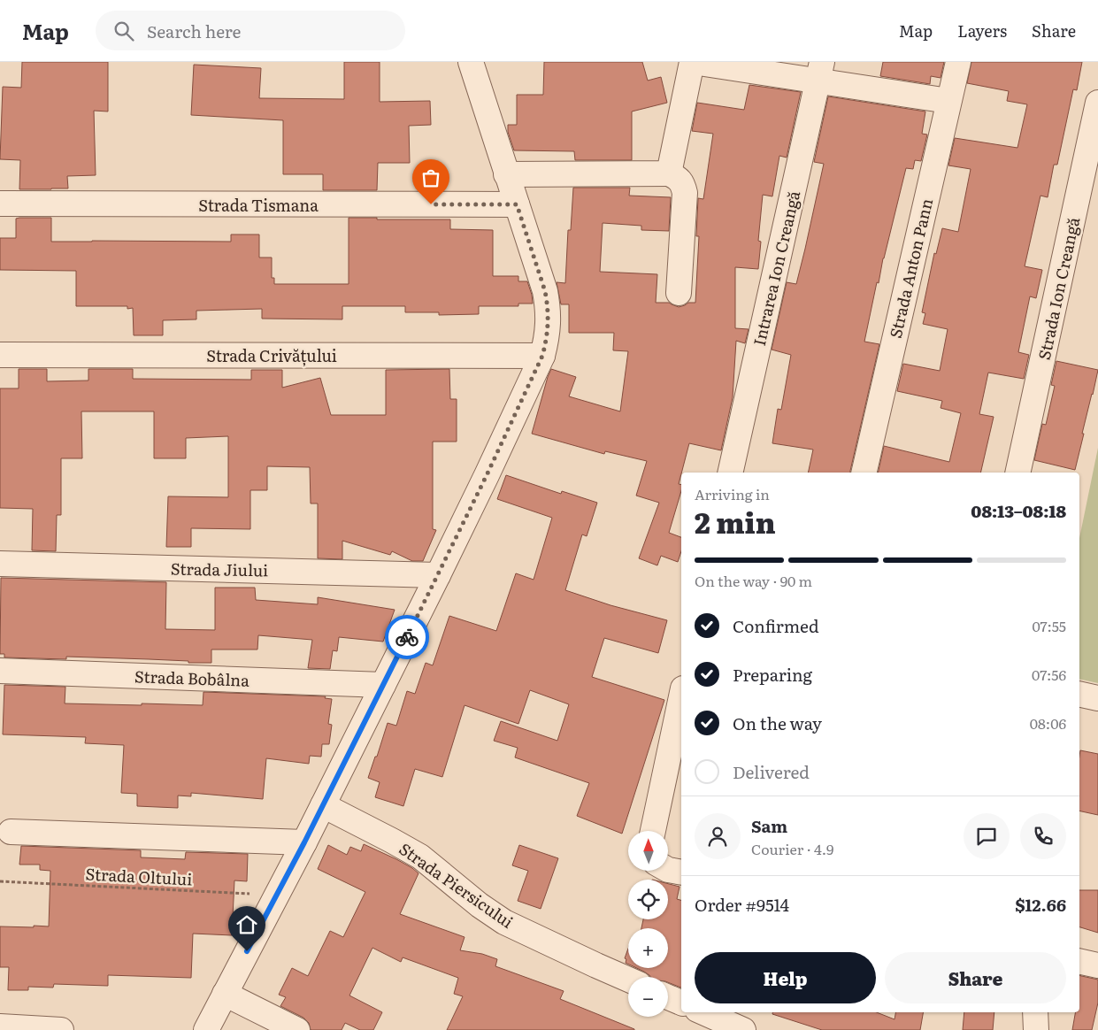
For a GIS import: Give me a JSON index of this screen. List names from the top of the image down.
{
  "streets": {
    "street": [
      "Strada Tismana",
      "Intrarea Ion Creangă",
      "Strada Anton Pann",
      "Strada Ion Creangă",
      "Strada Crivățului",
      "Strada Jiului",
      "Strada Bobâlna",
      "Strada Piersicului"
    ],
    "path": ["Strada Oltului"]
  },
  "north": "top",
  "page": {
    "header": "Map",
    "search": "Search here",
    "nav": ["Map", "Layers", "Share"],
    "heading": ["2 min", "Arriving in", "08:13–08:18"],
    "panel": [
      "Sam",
      "Courier · 4.9",
      "Order #9514",
      "$12.66"
    ],
    "bar": "On the way · 90 m",
    "list": [
      ["Confirmed", "07:55"],
      ["Preparing", "07:56"],
      ["On the way", "08:06"],
      "Delivered"
    ],
    "map_buttons": ["+", "−"],
    "buttons": ["Help", "Share"]
  }
}
